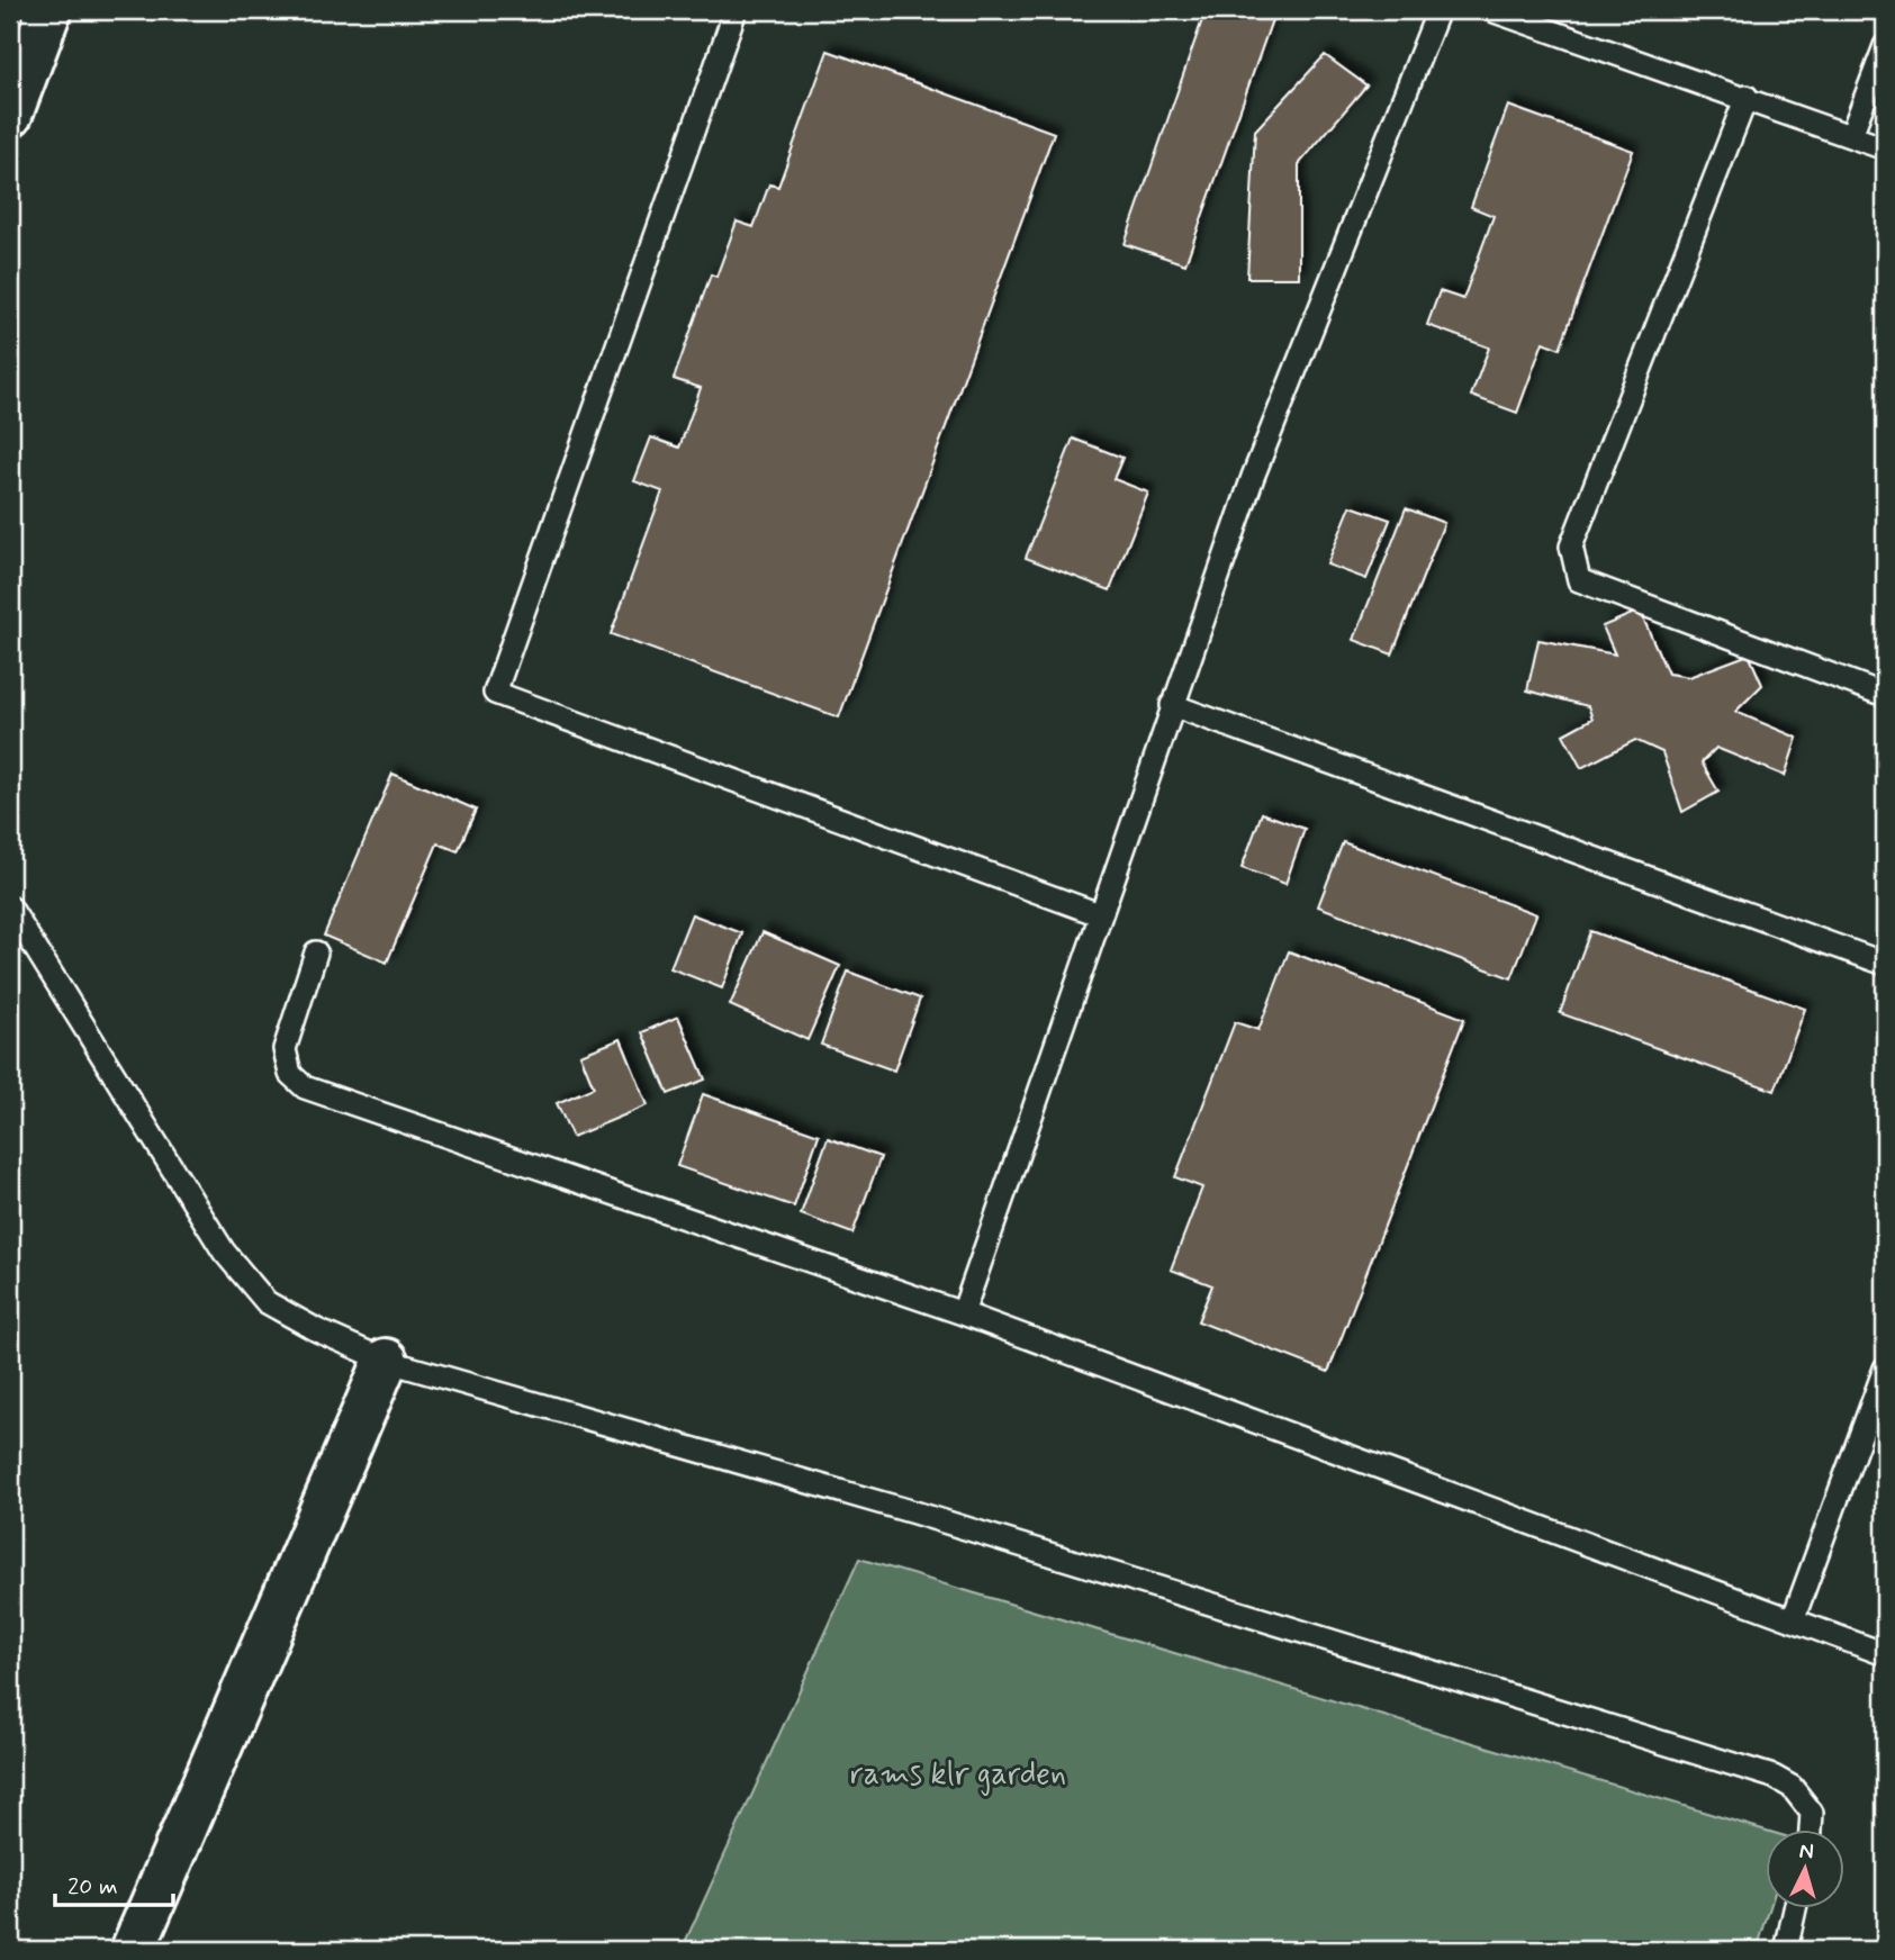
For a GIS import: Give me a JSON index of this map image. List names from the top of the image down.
{
  "parks": ["rams klr garden"],
  "scale_bar": "20 m",
  "north": "top"
}
